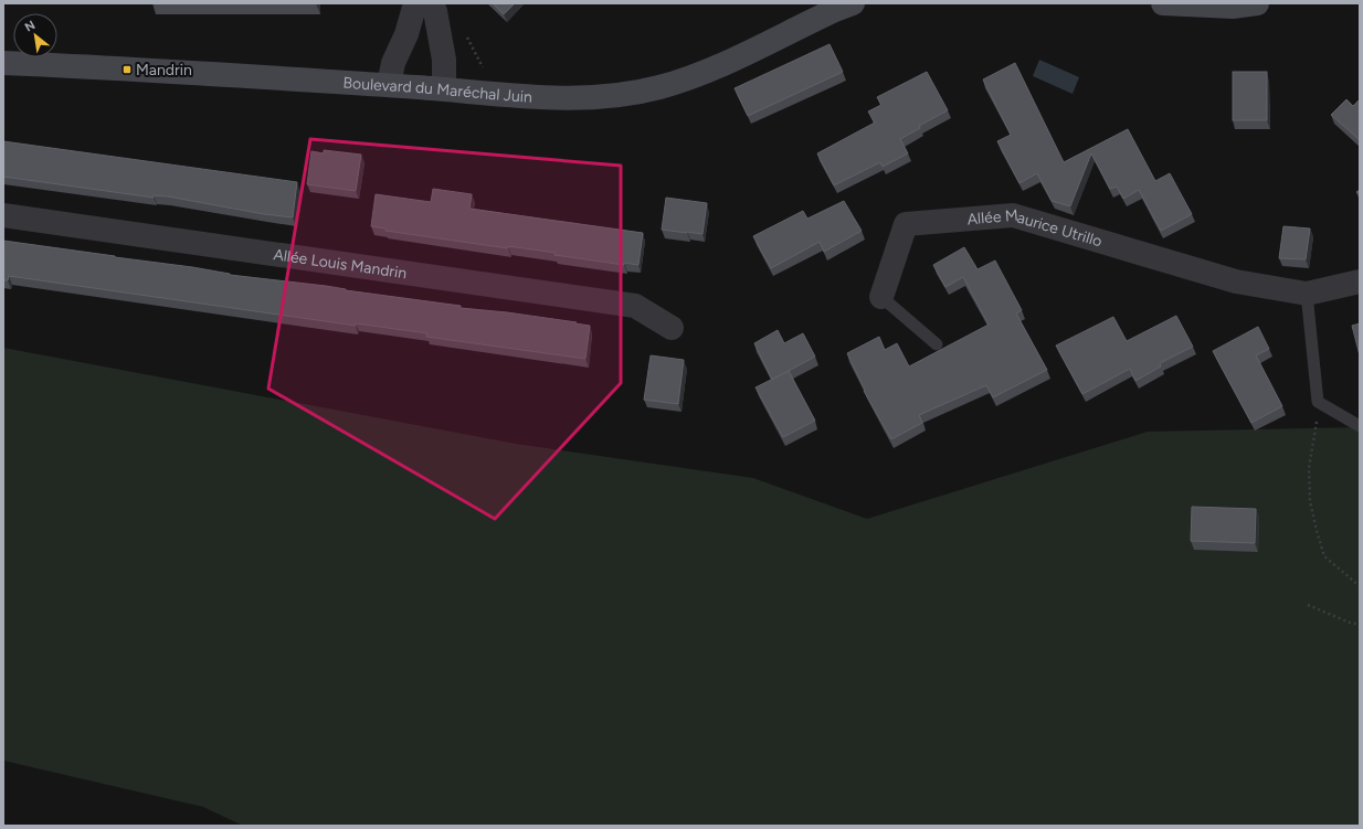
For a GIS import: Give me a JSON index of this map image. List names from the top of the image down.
{
  "streets": {
    "main road": ["Boulevard du Maréchal Juin"],
    "street": ["Allée Maurice Utrillo", "Allée Louis Mandrin"]
  },
  "places": {
    "transit": ["Mandrin"]
  },
  "north": "top left"
}
